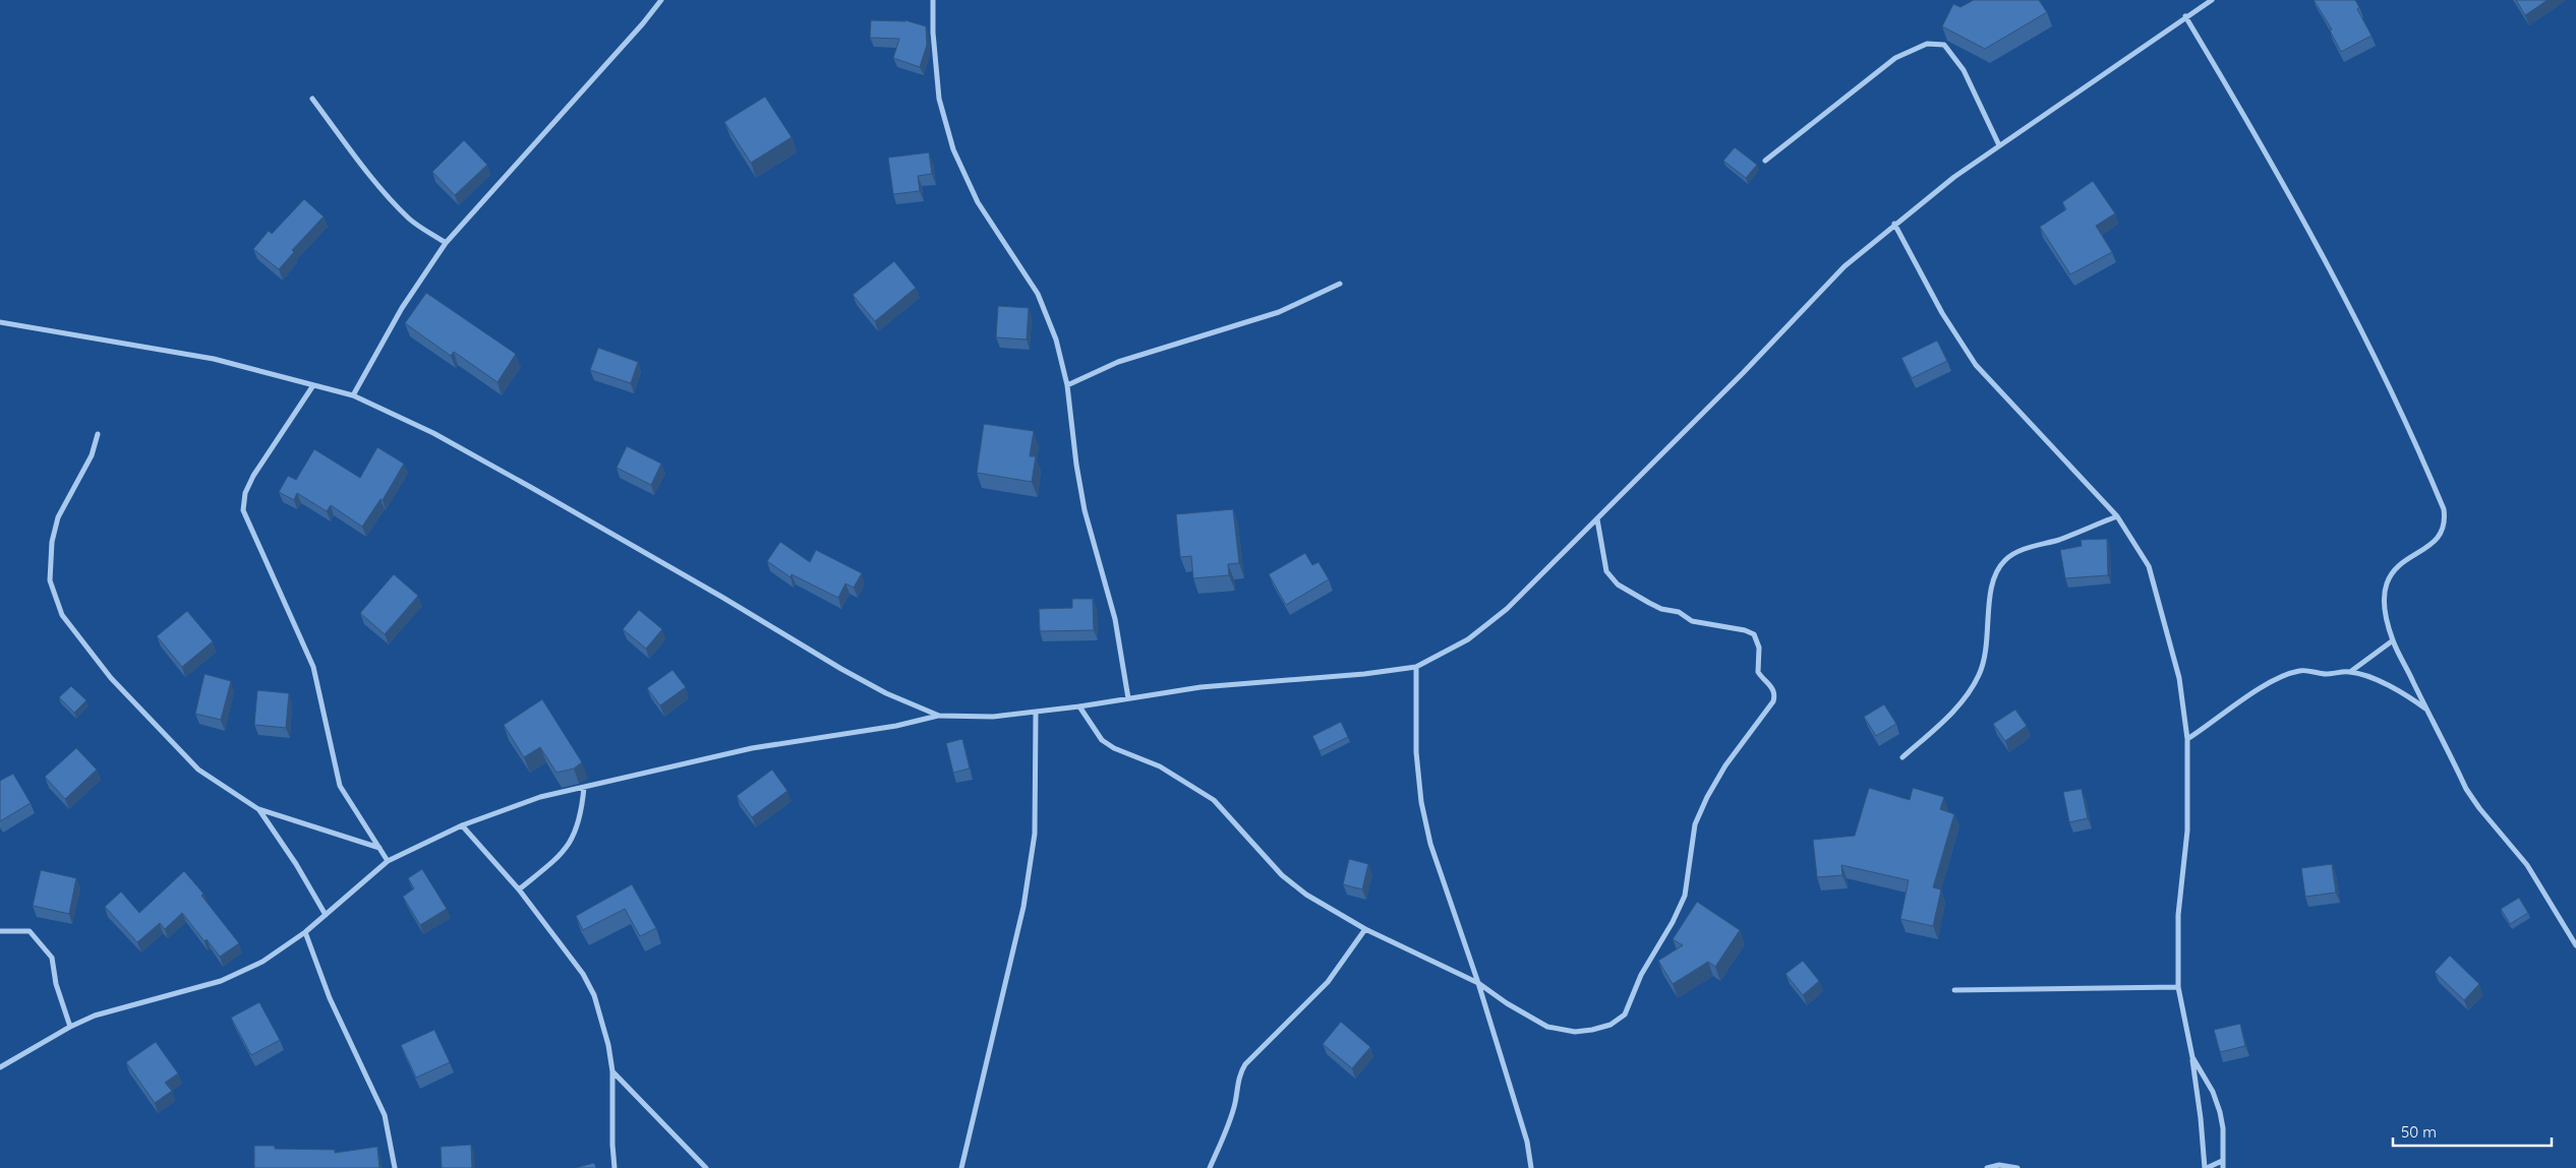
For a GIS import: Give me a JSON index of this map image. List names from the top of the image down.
{
  "scale_bar": "50 m"
}
